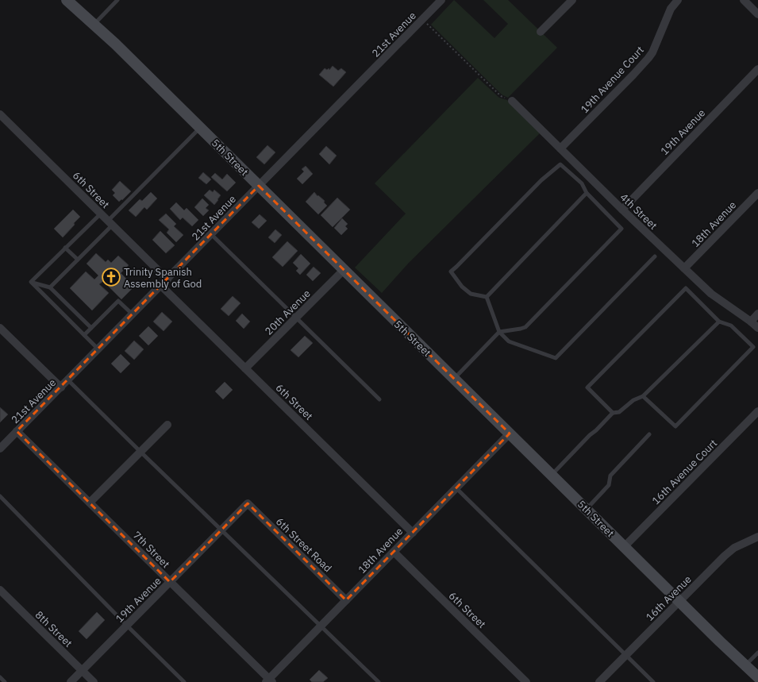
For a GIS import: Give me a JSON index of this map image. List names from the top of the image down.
{
  "streets": {
    "main road": ["5th Street"],
    "street": [
      "21st Avenue",
      "19th Avenue Court",
      "19th Avenue",
      "6th Street",
      "4th Street",
      "18th Avenue",
      "20th Avenue",
      "16th Avenue Court",
      "6th Street Road",
      "7th Street",
      "16th Avenue",
      "8th Street"
    ]
  },
  "crossings": [
    ["21st Avenue", "5th Street"],
    ["21st Avenue", "6th Street"],
    ["21st Avenue", "7th Street"],
    ["19th Avenue Court", "4th Street"],
    ["19th Avenue", "4th Street"],
    ["19th Avenue", "6th Street Road"],
    ["19th Avenue", "7th Street"],
    ["19th Avenue", "8th Street"],
    ["5th Street", "18th Avenue"],
    ["5th Street", "20th Avenue"],
    ["5th Street", "16th Avenue Court"],
    ["5th Street", "16th Avenue"],
    ["6th Street", "18th Avenue"],
    ["6th Street", "20th Avenue"],
    ["4th Street", "18th Avenue"],
    ["18th Avenue", "6th Street Road"],
    ["18th Avenue", "7th Street"]
  ],
  "places": {
    "church": ["Trinity Spanish Assembly of God"]
  }
}
